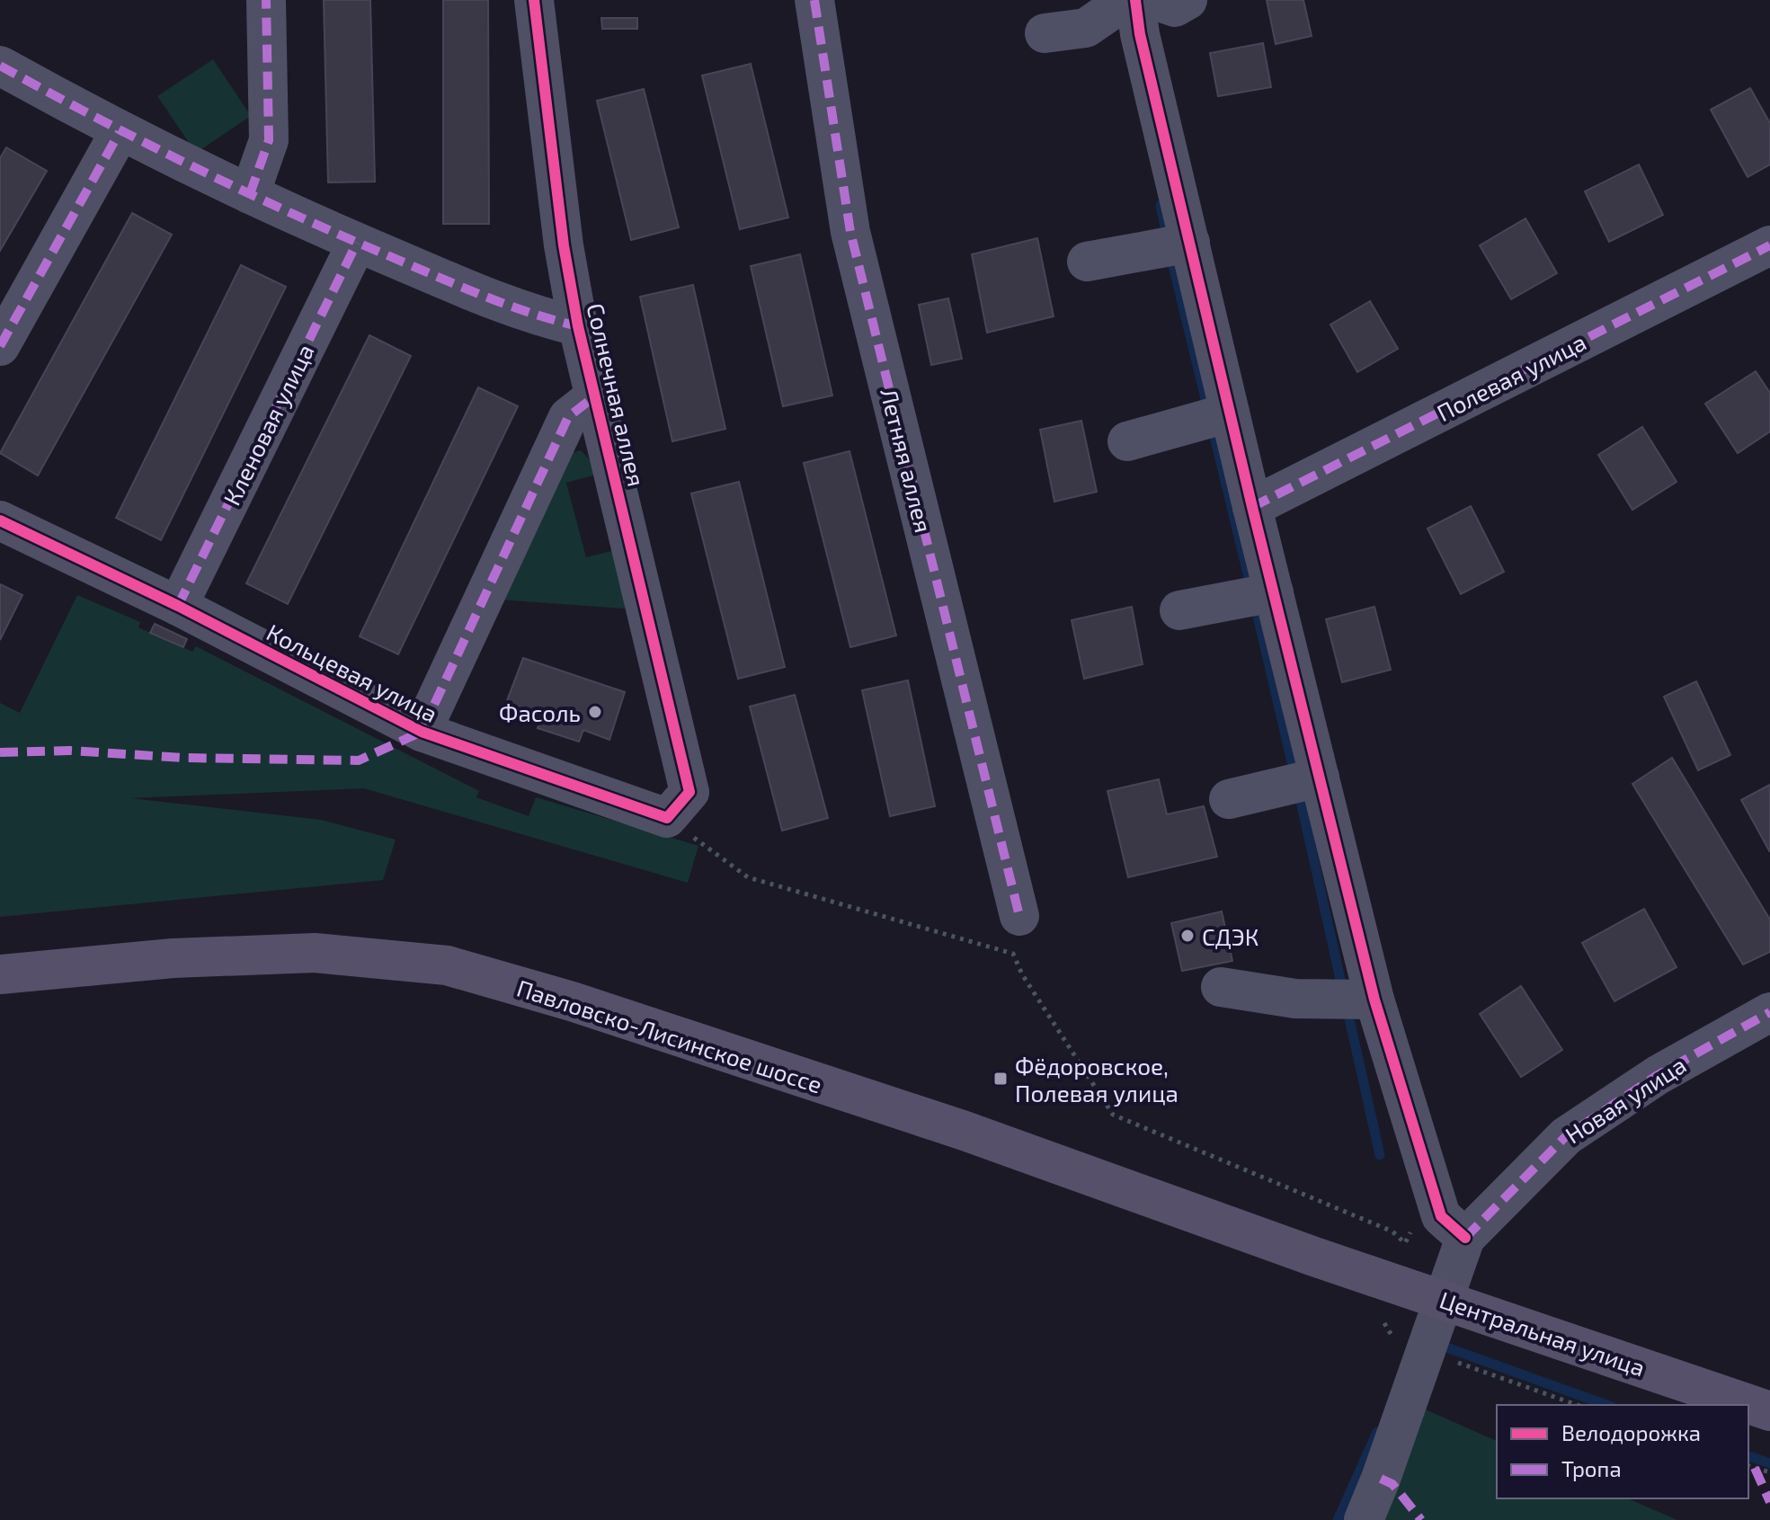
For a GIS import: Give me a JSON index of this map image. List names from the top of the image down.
{
  "streets": {
    "main road": ["Павловско-Лисинское шоссе", "Центральная улица"],
    "street": [
      "Полевая улица",
      "Солнечная аллея",
      "Кленовая улица",
      "Летняя аллея",
      "Кольцевая улица",
      "Новая улица"
    ]
  },
  "crossings": [
    ["Солнечная аллея", "Кольцевая улица"],
    ["Кленовая улица", "Кольцевая улица"],
    ["Павловско-Лисинское шоссе", "Центральная улица"]
  ],
  "places": {
    "other": ["Фасоль", "СДЭК"],
    "transit": ["Фёдоровское, Полевая улица"]
  },
  "legend": ["Велодорожка", "Тропа"]
}
